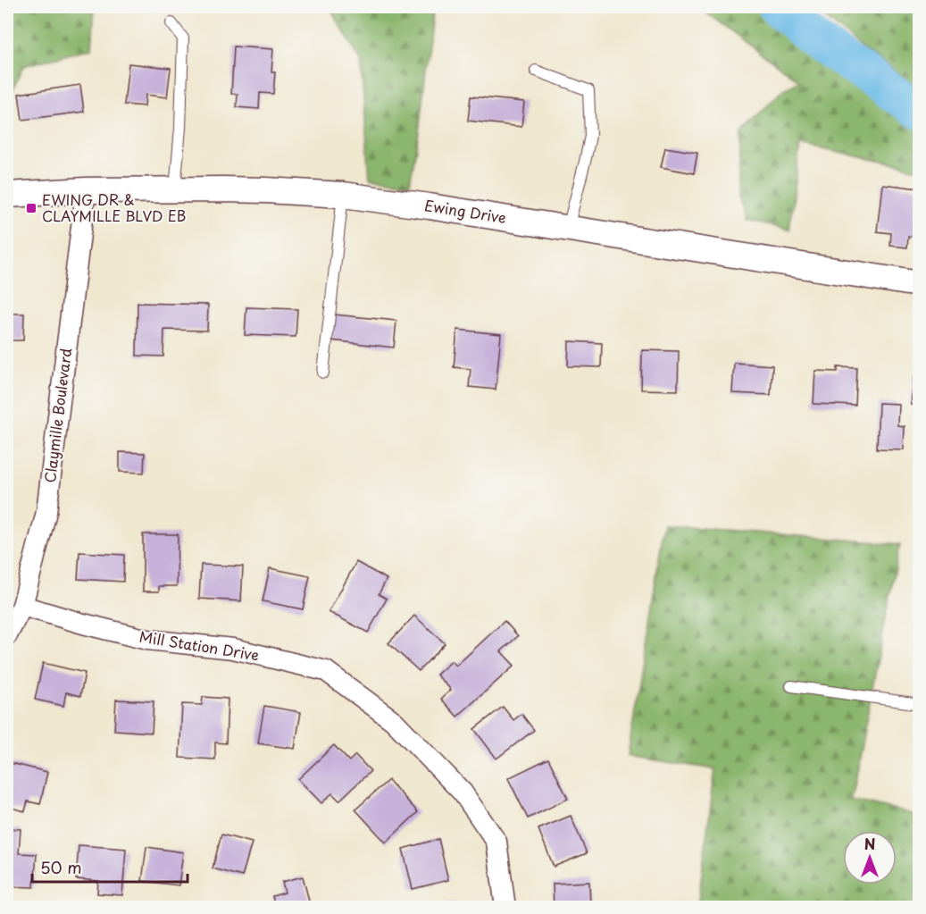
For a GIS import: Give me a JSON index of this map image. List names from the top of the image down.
{
  "streets": {
    "street": ["Ewing Drive", "Claymille Boulevard", "Mill Station Drive"]
  },
  "crossings": [
    ["Ewing Drive", "Claymille Boulevard"],
    ["Claymille Boulevard", "Mill Station Drive"]
  ],
  "places": {
    "transit": ["EWING DR & CLAYMILLE BLVD EB"]
  },
  "scale_bar": "50 m",
  "north": "top"
}
